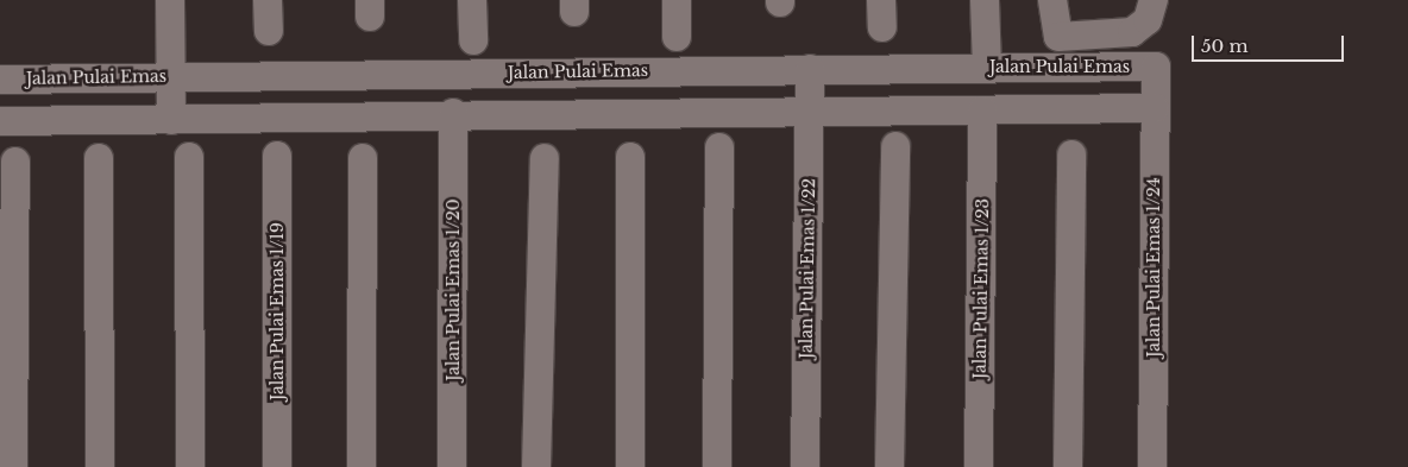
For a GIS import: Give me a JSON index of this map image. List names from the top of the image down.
{
  "streets": {
    "street": [
      "Jalan Pulai Emas",
      "Jalan Pulai Emas 1/24",
      "Jalan Pulai Emas 1/22",
      "Jalan Pulai Emas 1/23",
      "Jalan Pulai Emas 1/20",
      "Jalan Pulai Emas 1/19"
    ]
  },
  "crossings": [
    ["Jalan Pulai Emas", "Jalan Pulai Emas 1/24"],
    ["Jalan Pulai Emas", "Jalan Pulai Emas 1/22"]
  ],
  "scale_bar": "50 m"
}
